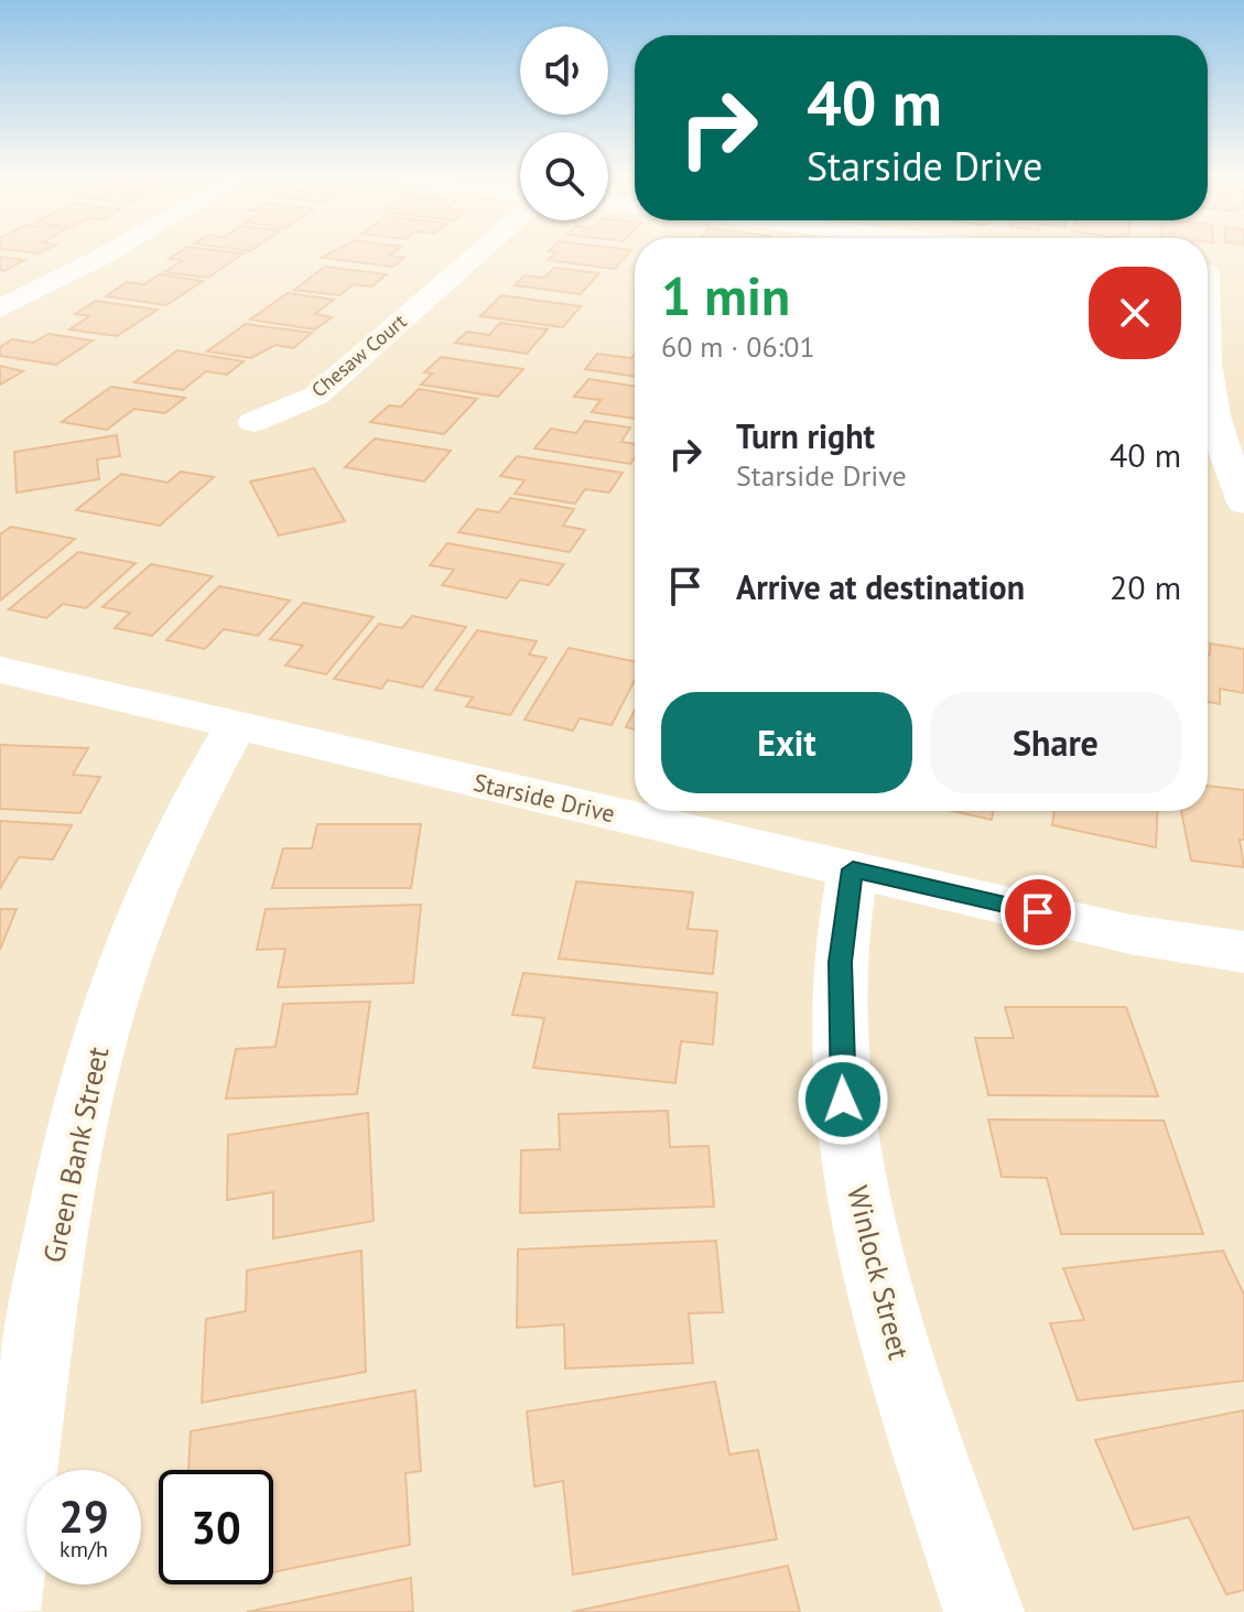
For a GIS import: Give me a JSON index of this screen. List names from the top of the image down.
{
  "streets": {
    "street": [
      "Chesaw Court",
      "Starside Drive",
      "Green Bank Street",
      "Winlock Street"
    ]
  },
  "crossings": [
    ["Starside Drive", "Green Bank Street"],
    ["Starside Drive", "Winlock Street"]
  ],
  "page": {
    "turn": ["40 m", "Starside Drive"],
    "heading": ["1 min", "60 m · 06:01"],
    "list": [
      {
        "name": "Turn right",
        "note": "Starside Drive",
        "value": "40 m"
      },
      {
        "name": "Arrive at destination",
        "value": "20 m"
      }
    ],
    "buttons": ["Exit", "Share"],
    "speed": "29 km/h",
    "limit": "30"
  }
}
